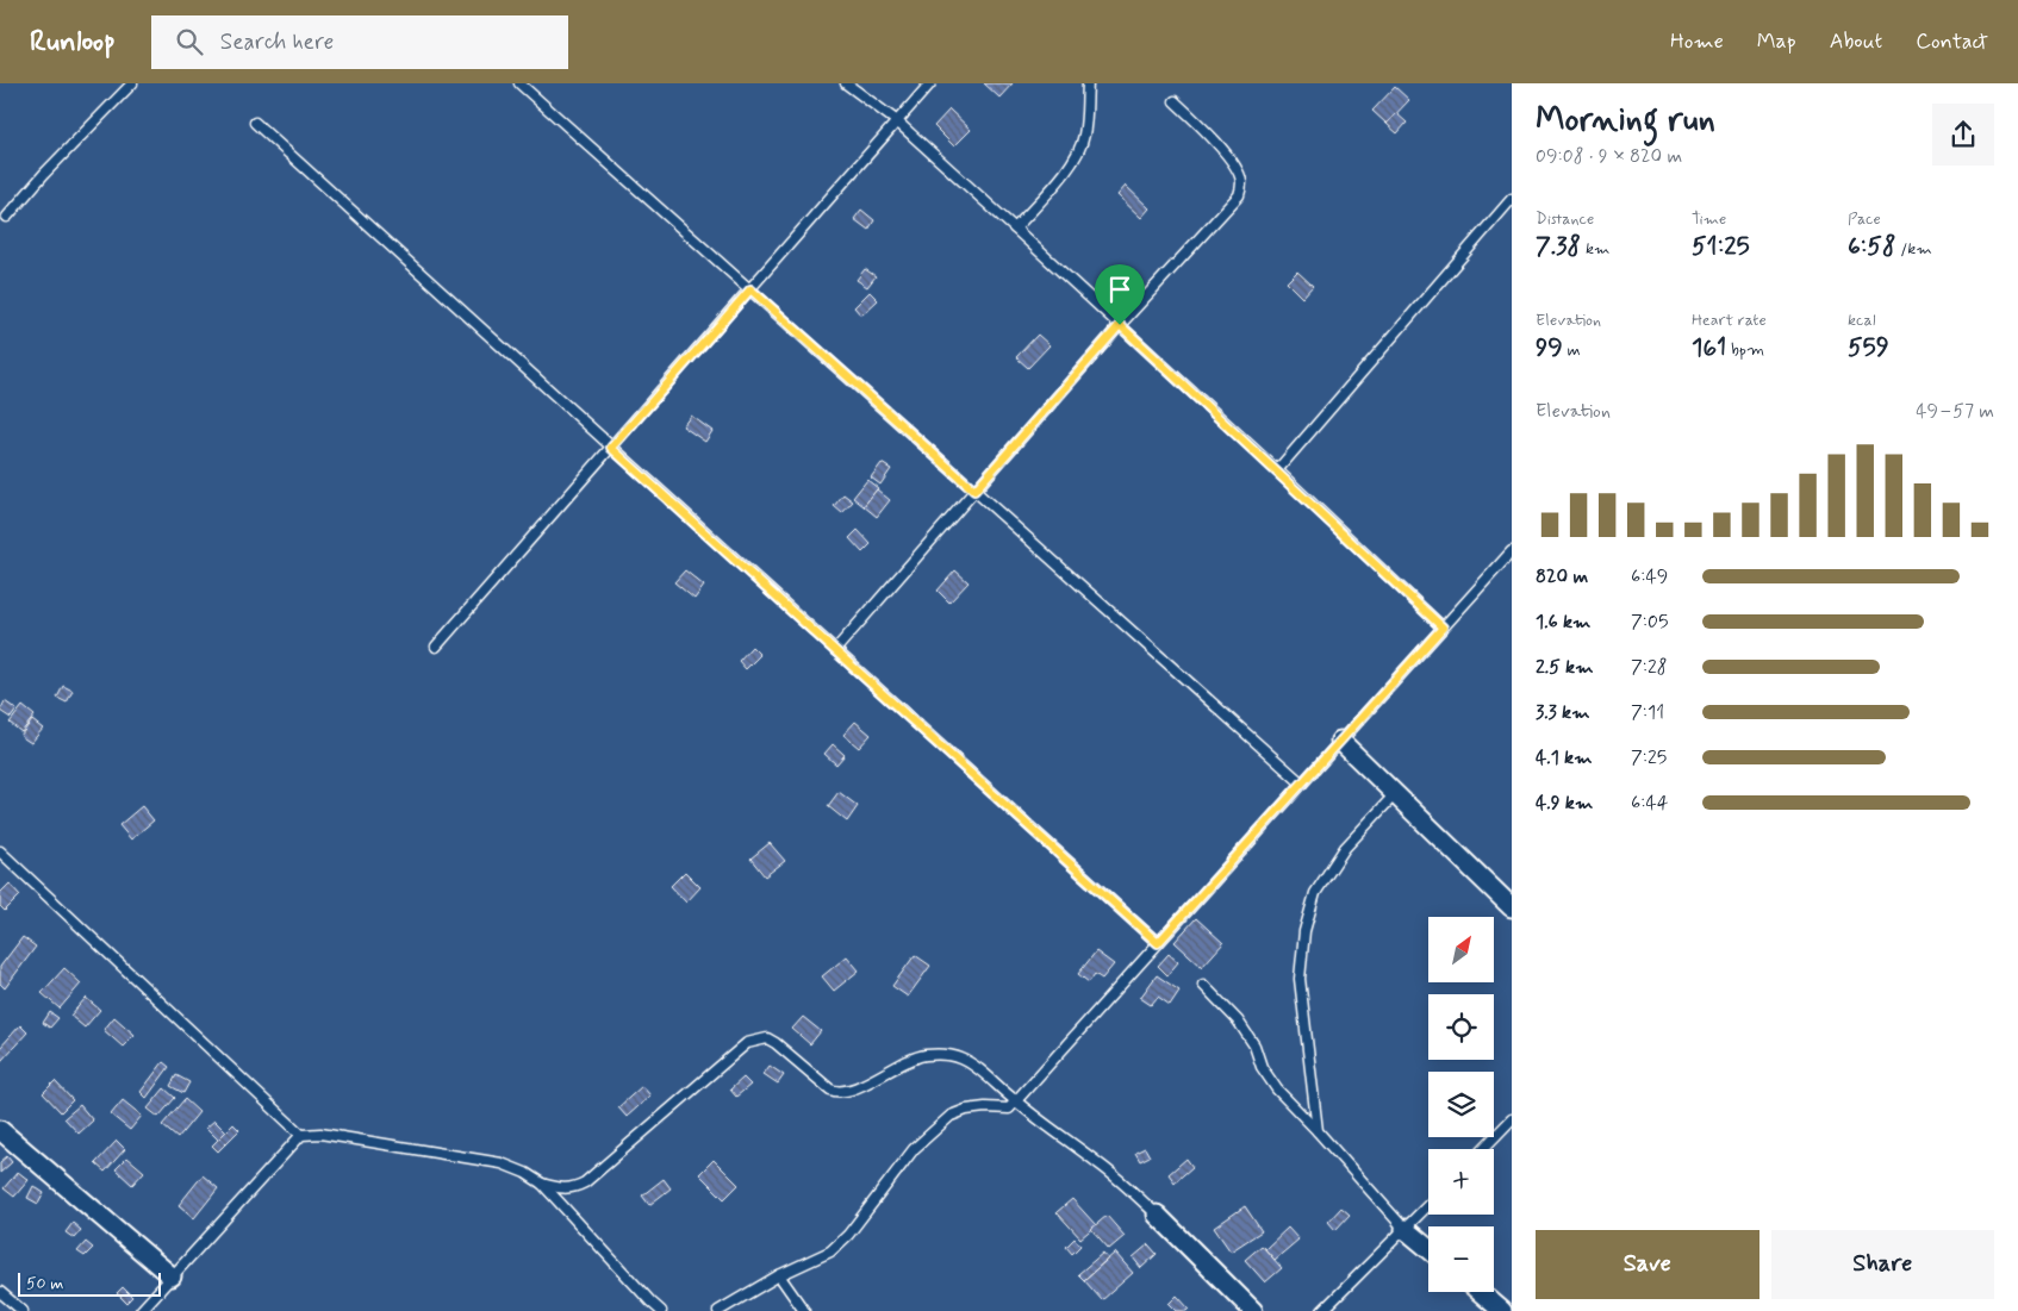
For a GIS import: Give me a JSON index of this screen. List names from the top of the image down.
{
  "scale_bar": "50 m",
  "north": "top right",
  "page": {
    "header": "Runloop",
    "search": "Search here",
    "nav": [
      "Home",
      "Map",
      "About",
      "Contact"
    ],
    "heading": ["Morning run", "09:08 · 9 × 820 m"],
    "stats": [
      ["Distance", "7.38 km"],
      ["Time", "51:25"],
      ["Pace", "6:58 /km"],
      ["Elevation", "99 m"],
      ["Heart rate", "161 bpm"],
      ["kcal", "559"]
    ],
    "chart": ["Elevation", "49–57 m"],
    "list": [
      {
        "name": "820 m",
        "note": "6:49"
      },
      {
        "name": "1.6 km",
        "note": "7:05"
      },
      {
        "name": "2.5 km",
        "note": "7:28"
      },
      {
        "name": "3.3 km",
        "note": "7:11"
      },
      {
        "name": "4.1 km",
        "note": "7:25"
      },
      {
        "name": "4.9 km",
        "note": "6:44"
      }
    ],
    "map_buttons": ["+", "−"],
    "buttons": ["Save", "Share"],
    "scale": "50 m"
  }
}
